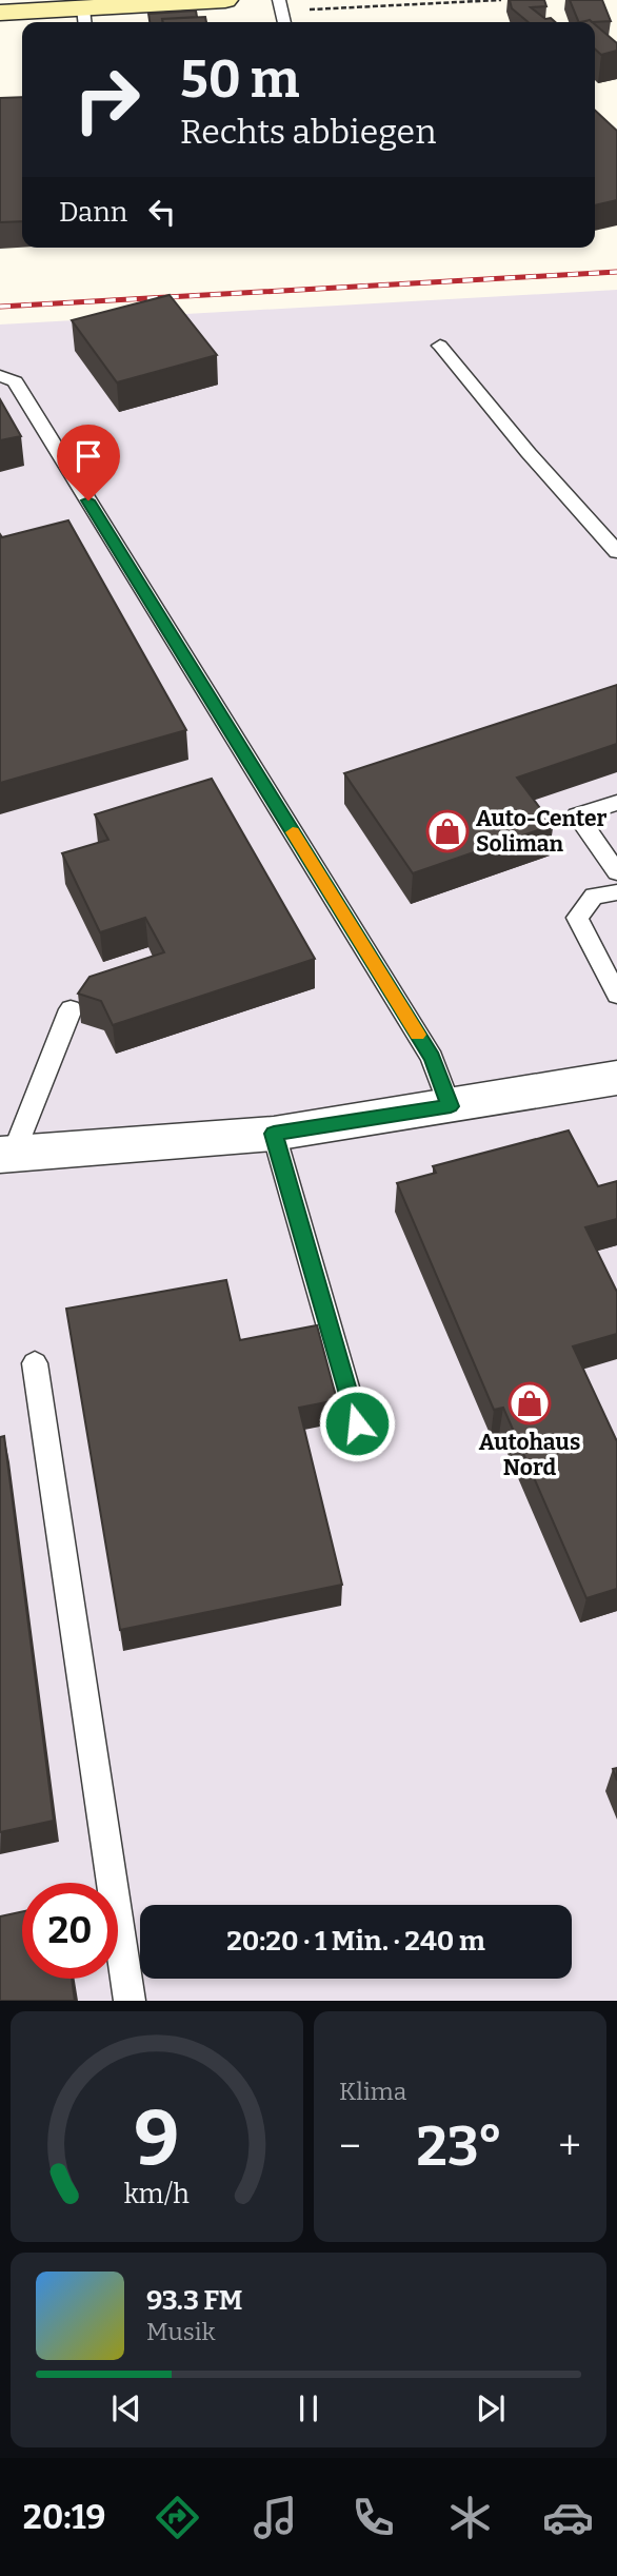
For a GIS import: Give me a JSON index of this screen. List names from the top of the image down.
{
  "places": {
    "shop": ["Auto-Center Soliman", "Autohaus Nord"]
  },
  "page": {
    "turn": ["50 m", "Rechts abbiegen"],
    "then": "Dann",
    "limit": "20",
    "trip": "20:20 · 1 Min. · 240 m",
    "tile": "Klima",
    "heat": ["−", "23°", "+"],
    "song": ["93.3 FM", "Musik"],
    "tabs": "20:19",
    "gauge": ["9", "km/h"]
  }
}
